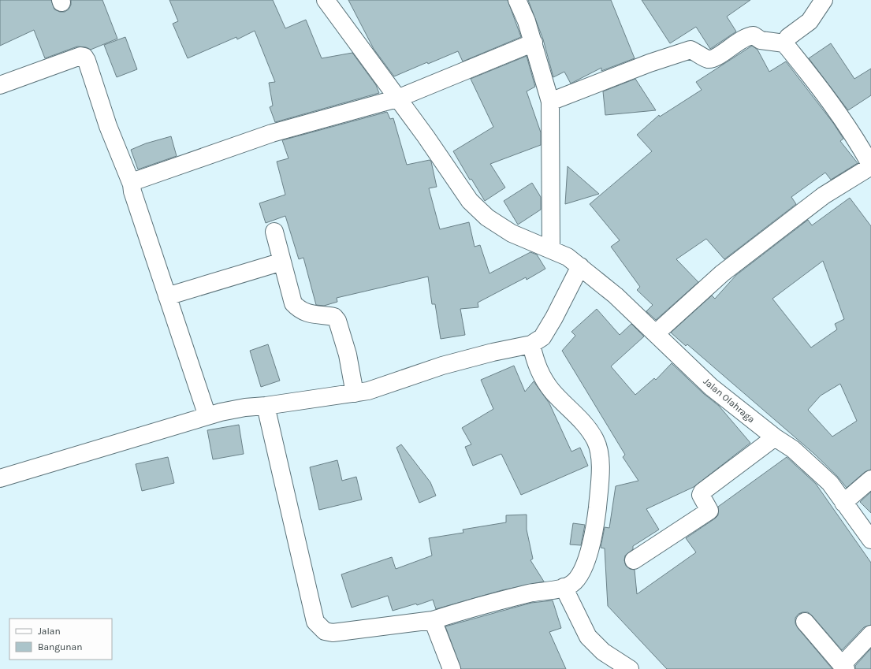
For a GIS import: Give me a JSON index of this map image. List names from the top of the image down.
{
  "streets": {
    "street": ["Jalan Olahraga"]
  },
  "legend": ["Jalan", "Bangunan"]
}
